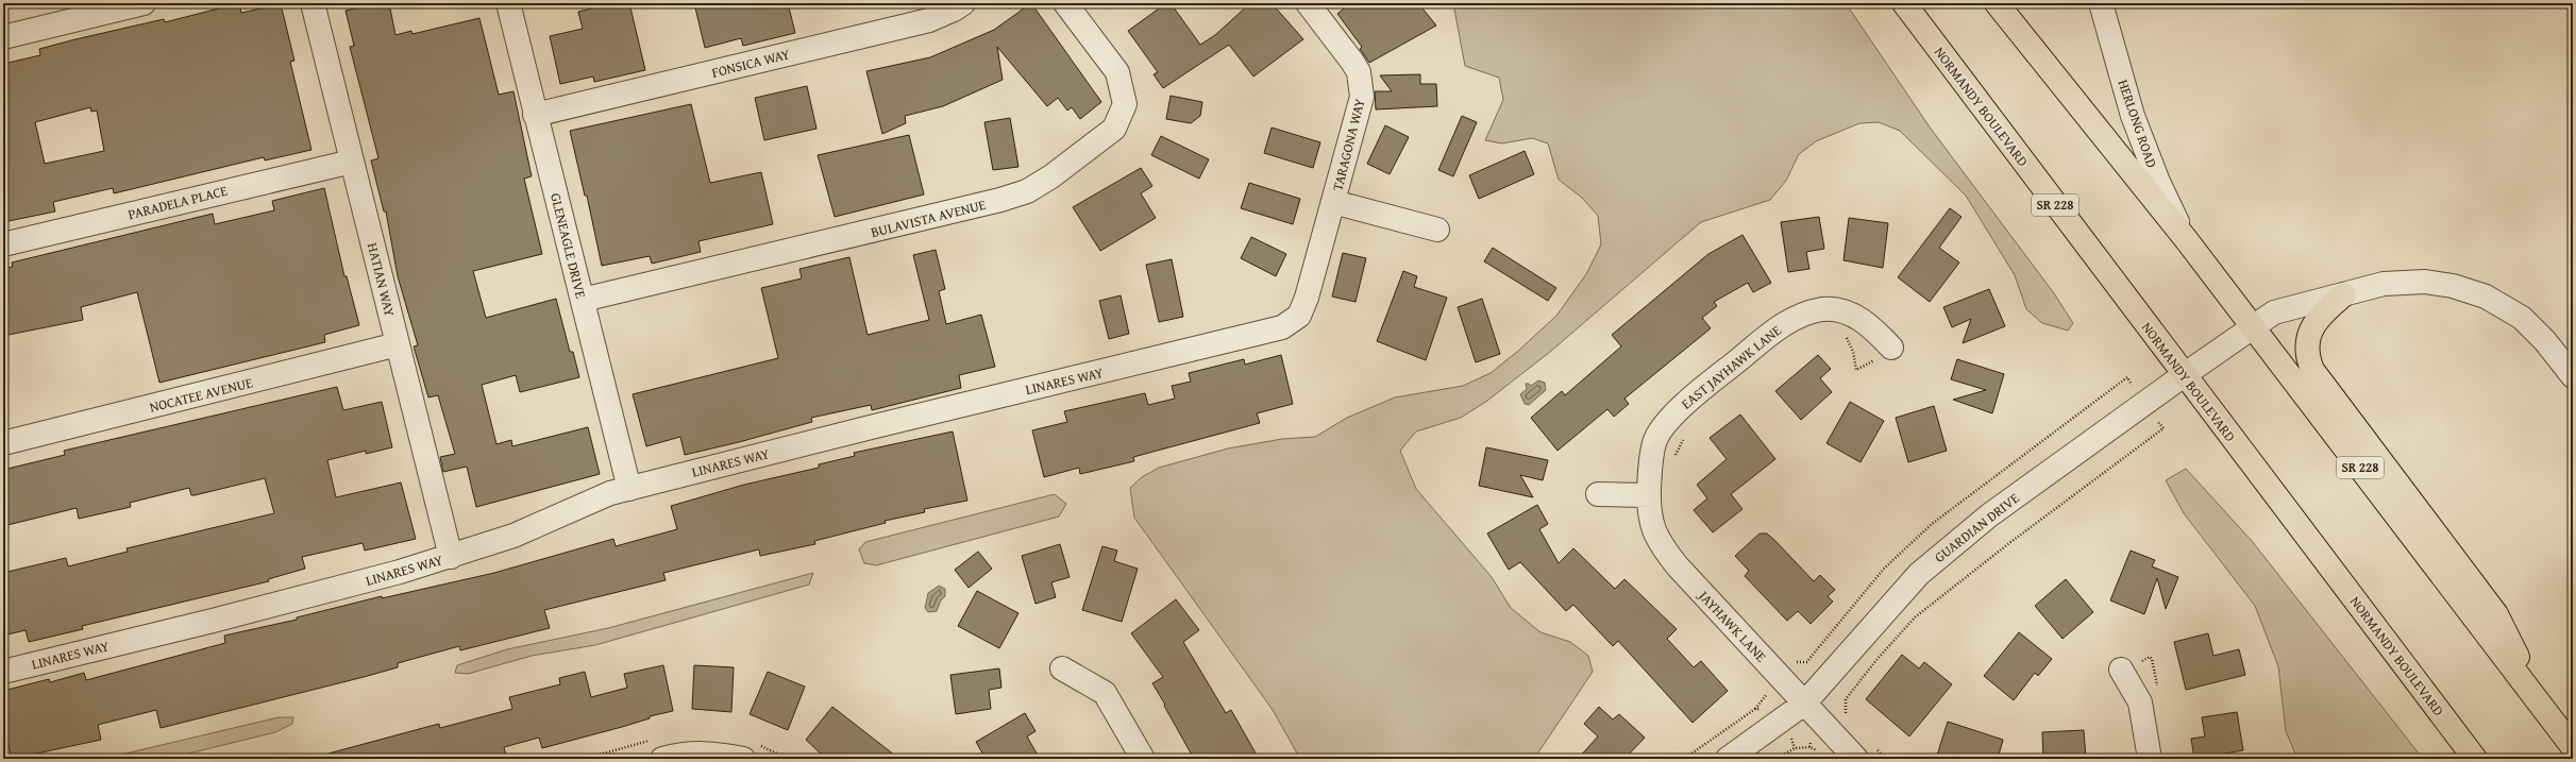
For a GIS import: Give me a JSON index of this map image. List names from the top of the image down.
{
  "streets": {
    "main road": ["NORMANDY BOULEVARD", "SR 228"],
    "street": [
      "FONSICA WAY",
      "HERLONG ROAD",
      "TARAGONA WAY",
      "PARADELA PLACE",
      "BULAVISTA AVENUE",
      "GLENEAGLE DRIVE",
      "HATIAN WAY",
      "EAST JAYHAWK LANE",
      "LINARES WAY",
      "NOCATEE AVENUE",
      "GUARDIAN DRIVE",
      "JAYHAWK LANE"
    ]
  },
  "crossings": [
    ["FONSICA WAY", "GLENEAGLE DRIVE"],
    ["NORMANDY BOULEVARD", "GUARDIAN DRIVE"],
    ["HERLONG ROAD", "SR 228"],
    ["TARAGONA WAY", "LINARES WAY"],
    ["PARADELA PLACE", "HATIAN WAY"],
    ["SR 228", "GUARDIAN DRIVE"],
    ["BULAVISTA AVENUE", "GLENEAGLE DRIVE"],
    ["GLENEAGLE DRIVE", "LINARES WAY"],
    ["HATIAN WAY", "LINARES WAY"],
    ["HATIAN WAY", "NOCATEE AVENUE"],
    ["EAST JAYHAWK LANE", "JAYHAWK LANE"],
    ["GUARDIAN DRIVE", "JAYHAWK LANE"]
  ]
}
